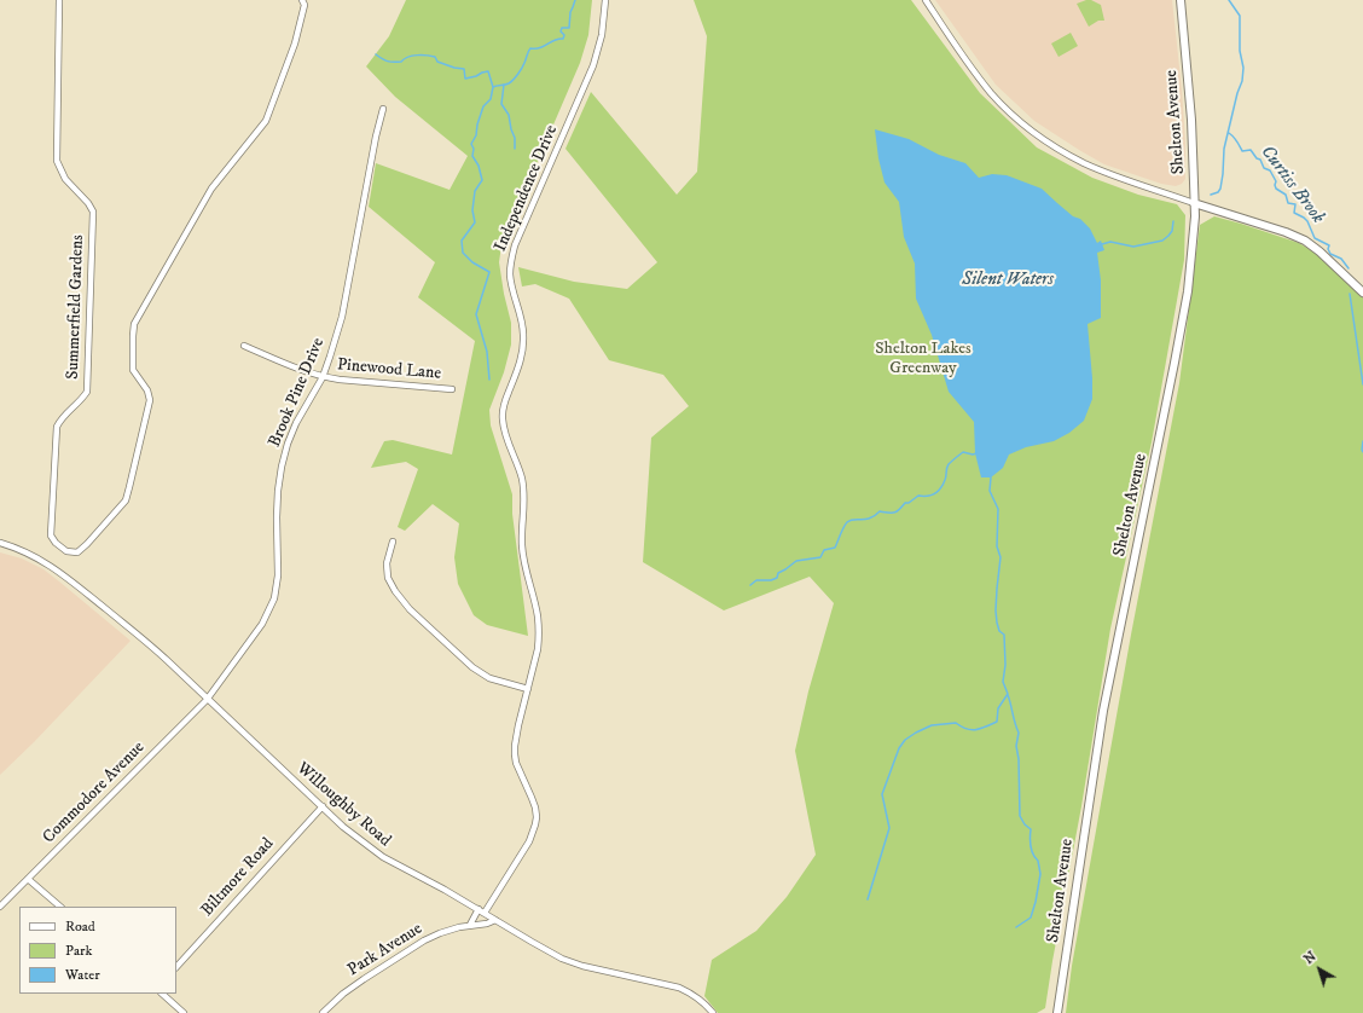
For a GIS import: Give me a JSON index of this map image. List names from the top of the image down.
{
  "streets": {
    "main road": ["Shelton Avenue"],
    "street": [
      "Independence Drive",
      "Summerfield Gardens",
      "Pinewood Lane",
      "Brook Pine Drive",
      "Commodore Avenue",
      "Willoughby Road",
      "Biltmore Road",
      "Park Avenue"
    ]
  },
  "crossings": [
    ["Independence Drive", "Willoughby Road"],
    ["Pinewood Lane", "Brook Pine Drive"],
    ["Brook Pine Drive", "Commodore Avenue"],
    ["Brook Pine Drive", "Willoughby Road"],
    ["Commodore Avenue", "Willoughby Road"],
    ["Willoughby Road", "Biltmore Road"],
    ["Willoughby Road", "Park Avenue"]
  ],
  "water": ["Curtiss Brook", "Silent Waters"],
  "parks": ["Shelton Lakes Greenway"],
  "legend": ["Road", "Park", "Water"],
  "north": "top left"
}
